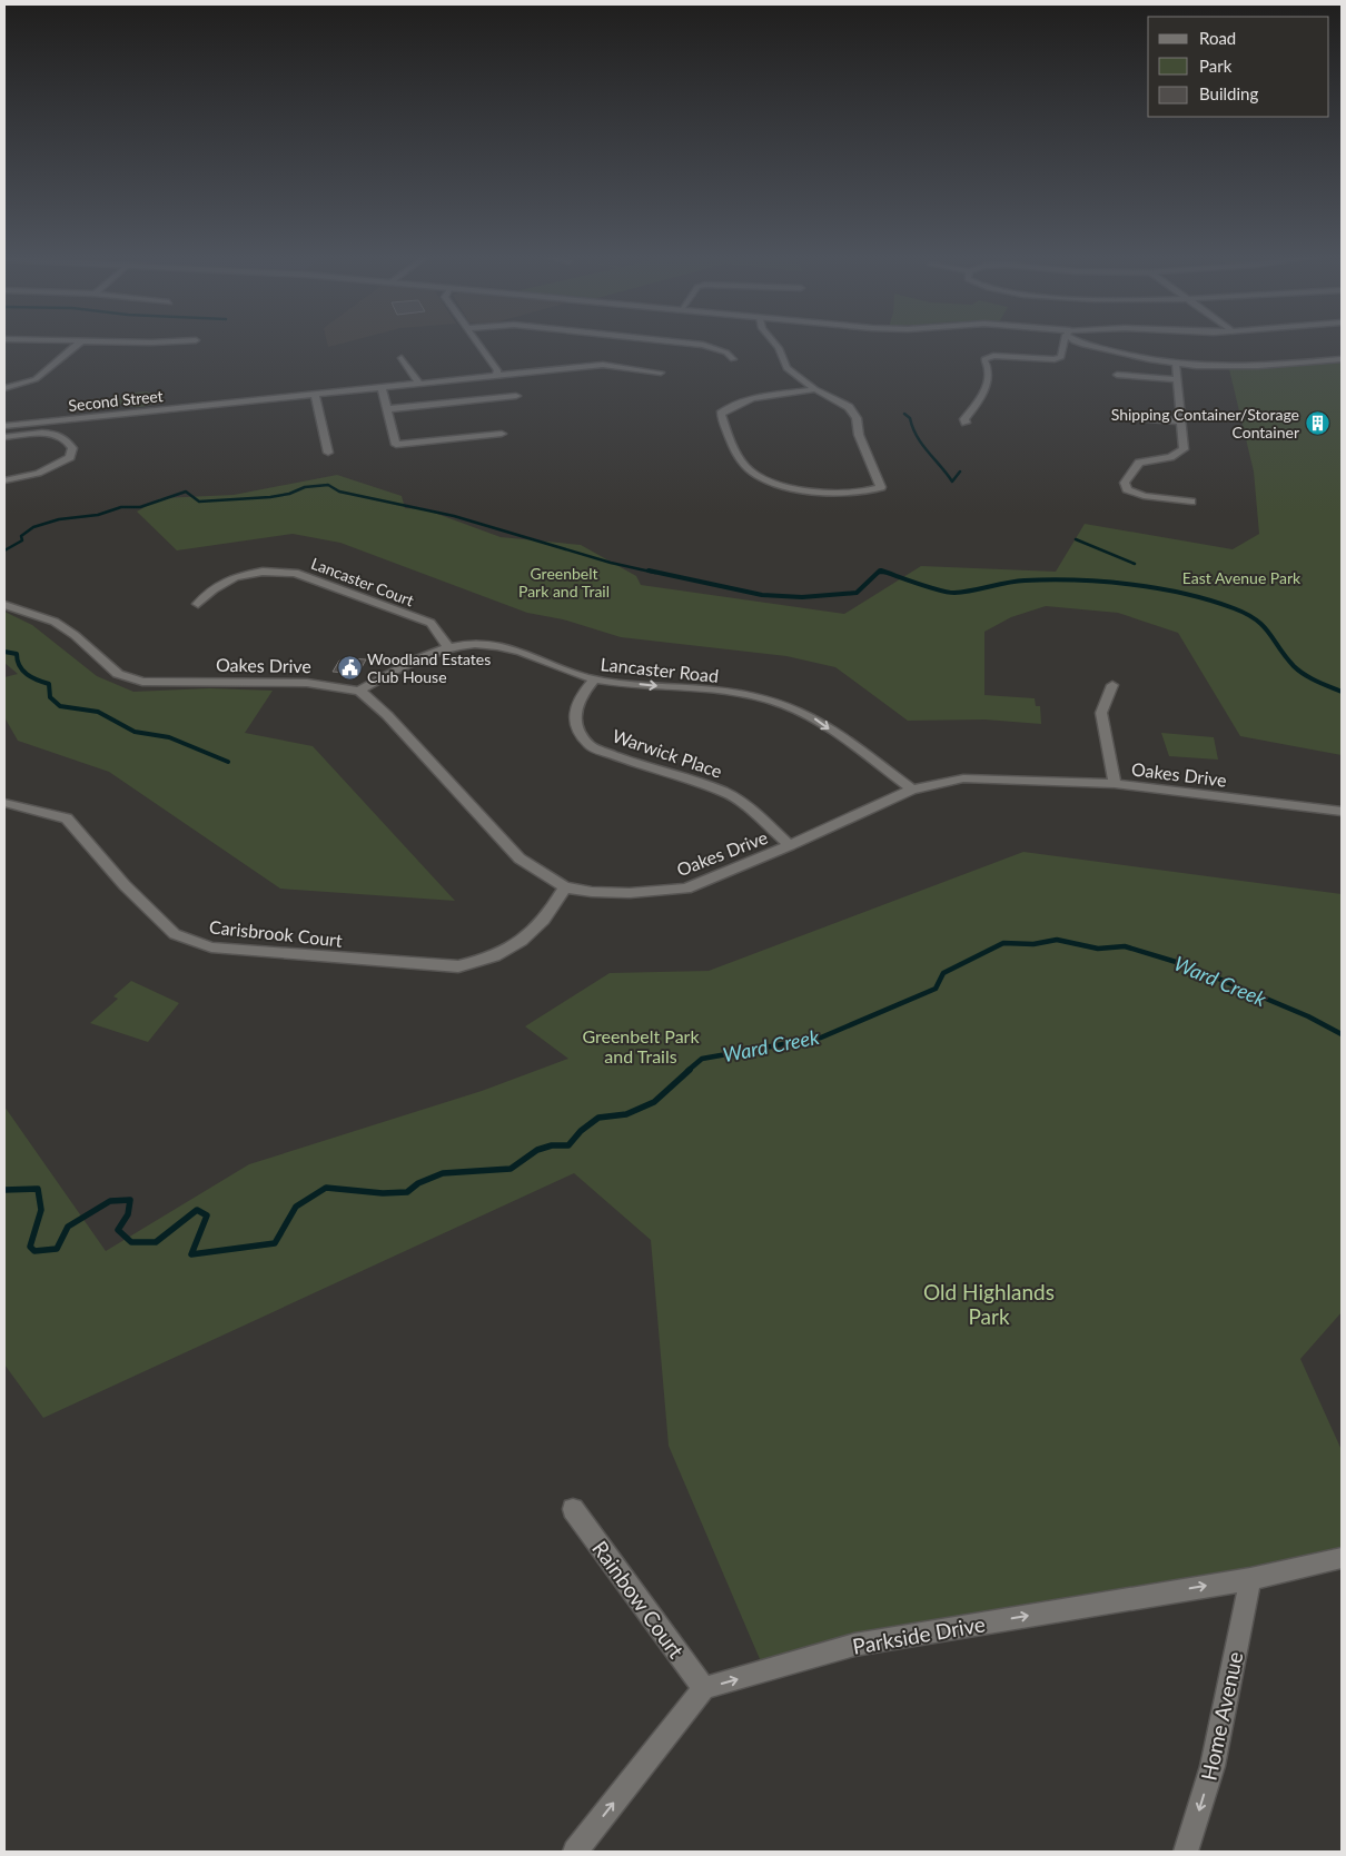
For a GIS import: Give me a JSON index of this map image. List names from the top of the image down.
{
  "streets": {
    "street": [
      "Second Street",
      "Lancaster Court",
      "Oakes Drive",
      "Lancaster Road",
      "Warwick Place",
      "Carisbrook Court",
      "Rainbow Court",
      "Parkside Drive",
      "Home Avenue"
    ]
  },
  "crossings": [
    ["Lancaster Court", "Lancaster Road"],
    ["Oakes Drive", "Lancaster Road"],
    ["Oakes Drive", "Warwick Place"],
    ["Oakes Drive", "Carisbrook Court"],
    ["Lancaster Road", "Warwick Place"],
    ["Rainbow Court", "Parkside Drive"],
    ["Parkside Drive", "Home Avenue"]
  ],
  "one_way": ["Lancaster Road", "Parkside Drive", "Home Avenue"],
  "water": ["Ward Creek"],
  "parks": [
    "Greenbelt Park and Trail",
    "East Avenue Park",
    "Greenbelt Park and Trails",
    "Old Highlands Park"
  ],
  "places": {
    "building": ["Shipping Container/Storage Container"],
    "public building": ["Woodland Estates Club House"]
  },
  "legend": ["Road", "Park", "Building"]
}
